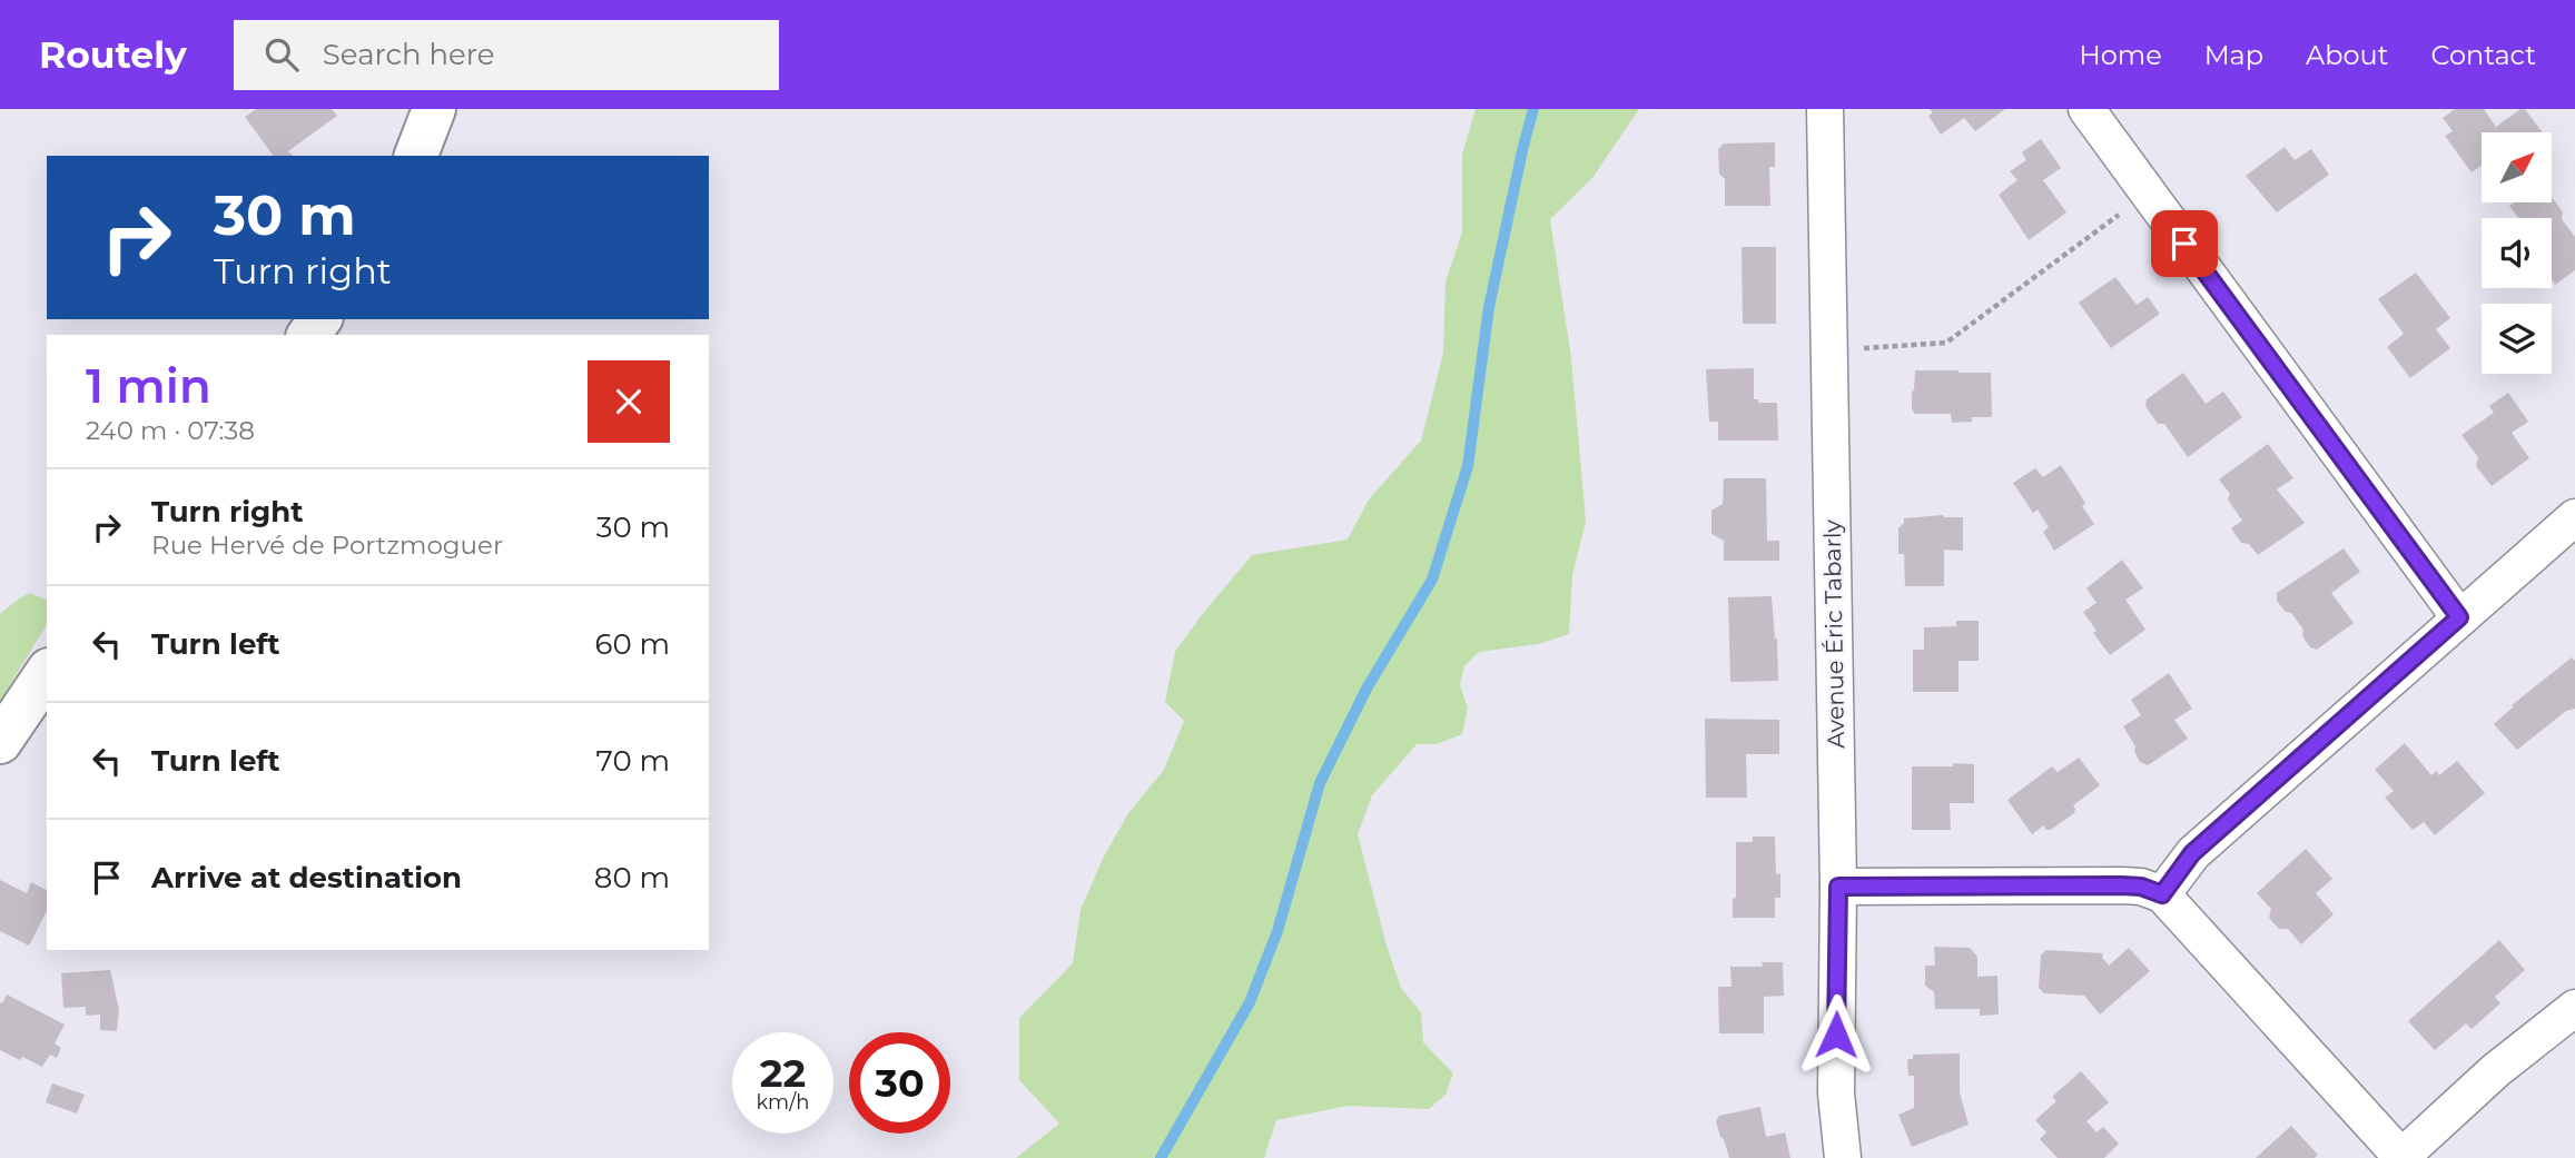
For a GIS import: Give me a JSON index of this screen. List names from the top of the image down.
{
  "streets": {
    "street": ["Avenue Éric Tabarly"]
  },
  "north": "top right",
  "page": {
    "header": "Routely",
    "search": "Search here",
    "nav": [
      "Home",
      "Map",
      "About",
      "Contact"
    ],
    "turn": ["30 m", "Turn right"],
    "heading": ["1 min", "240 m · 07:38"],
    "list": [
      {
        "name": "Turn right",
        "note": "Rue Hervé de Portzmoguer",
        "value": "30 m"
      },
      {
        "name": "Turn left",
        "value": "60 m"
      },
      {
        "name": "Turn left",
        "value": "70 m"
      },
      {
        "name": "Arrive at destination",
        "value": "80 m"
      }
    ],
    "speed": "22 km/h",
    "limit": "30"
  }
}
